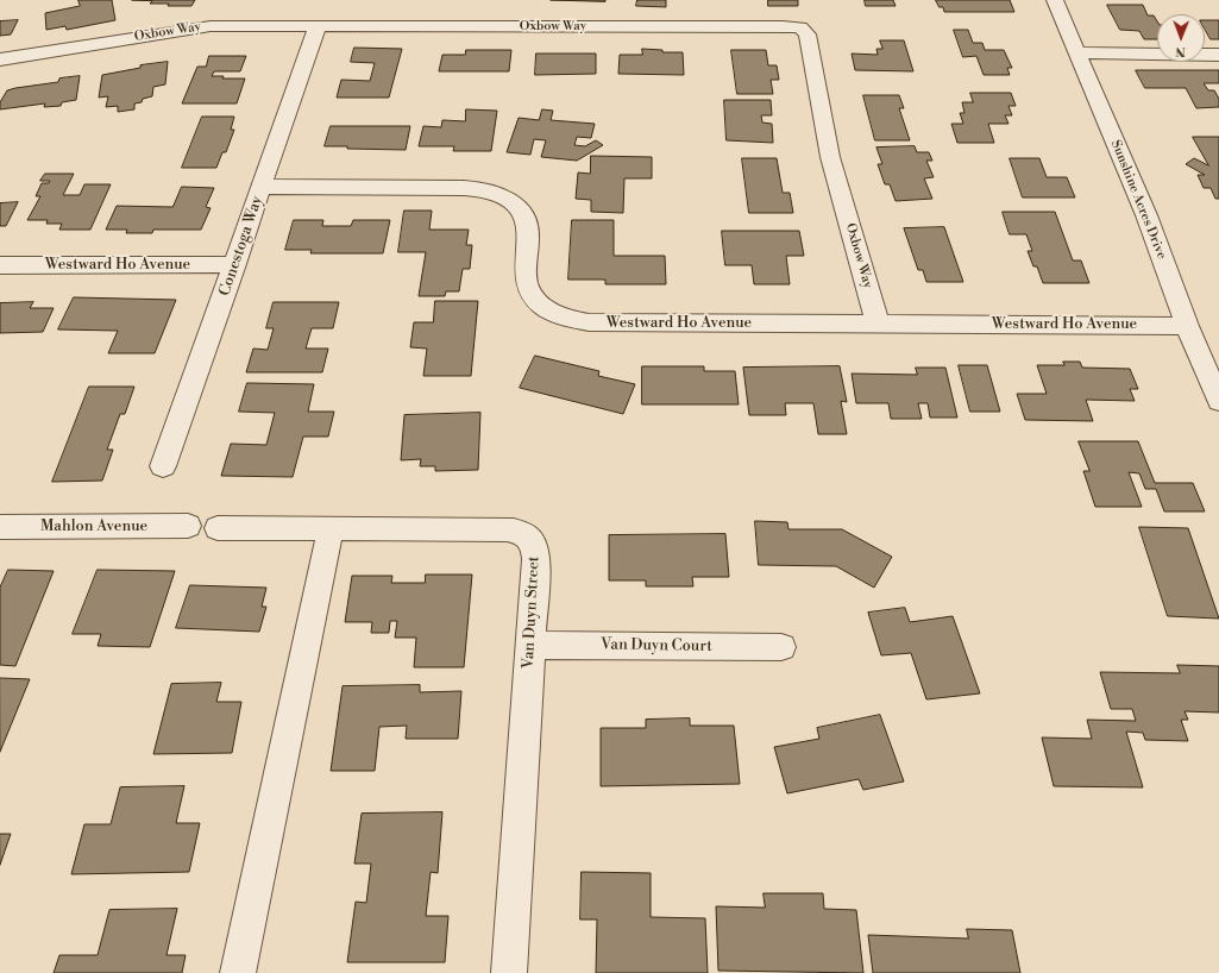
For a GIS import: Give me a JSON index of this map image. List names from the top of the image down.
{
  "streets": {
    "street": [
      "Oxbow Way",
      "Sunshine Acres Drive",
      "Conestoga Way",
      "Westward Ho Avenue",
      "Mahlon Avenue",
      "Van Duyn Street",
      "Van Duyn Court"
    ]
  },
  "crossings": [
    ["Oxbow Way", "Conestoga Way"],
    ["Oxbow Way", "Westward Ho Avenue"],
    ["Sunshine Acres Drive", "Westward Ho Avenue"],
    ["Conestoga Way", "Westward Ho Avenue"],
    ["Van Duyn Street", "Van Duyn Court"]
  ],
  "north": "bottom"
}
